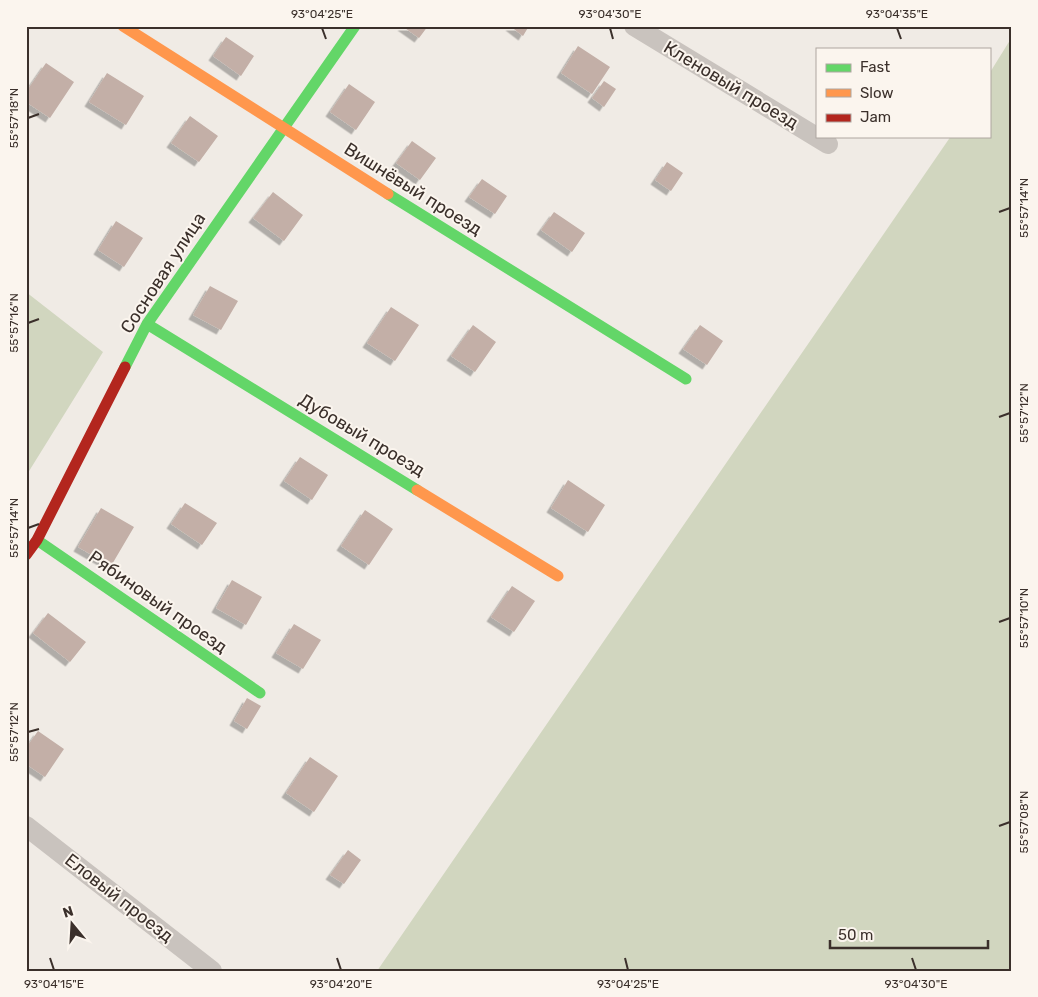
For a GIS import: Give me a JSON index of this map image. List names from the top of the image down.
{
  "streets": {
    "street": [
      "Кленовый проезд",
      "Вишнёвый проезд",
      "Сосновая улица",
      "Дубовый проезд",
      "Рябиновый проезд",
      "Еловый проезд"
    ]
  },
  "crossings": [
    ["Вишнёвый проезд", "Сосновая улица"],
    ["Сосновая улица", "Дубовый проезд"],
    ["Сосновая улица", "Рябиновый проезд"]
  ],
  "legend": ["Fast", "Slow", "Jam"],
  "scale_bar": "50 m",
  "north": "top",
  "coordinates": [
    "93°04'25\"E",
    "93°04'30\"E",
    "93°04'35\"E",
    "55°57'18\"N",
    "55°57'14\"N",
    "55°57'16\"N",
    "55°57'12\"N",
    "55°57'10\"N",
    "55°57'08\"N",
    "93°04'15\"E",
    "93°04'20\"E"
  ]
}
